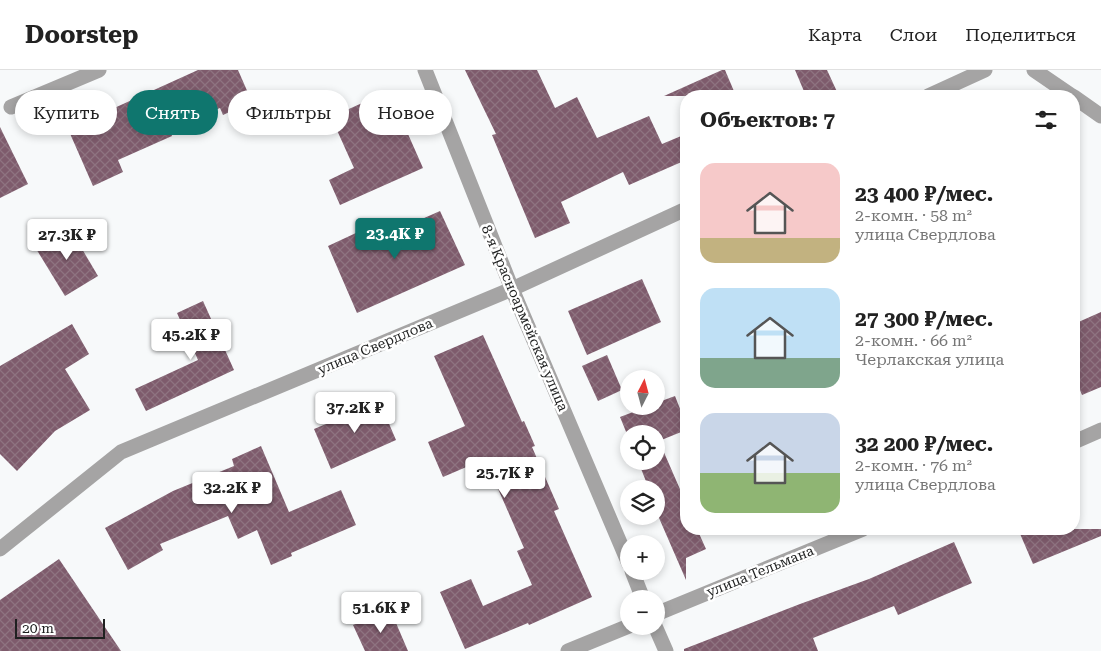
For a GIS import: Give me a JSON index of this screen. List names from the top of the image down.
{
  "streets": {
    "street": ["8-я Красноармейская улица", "улица Свердлова", "улица Тельмана"]
  },
  "crossings": [
    ["8-я Красноармейская улица", "улица Свердлова"]
  ],
  "scale_bar": "20 m",
  "north": "top",
  "page": {
    "header": "Doorstep",
    "nav": ["Карта", "Слои", "Поделиться"],
    "chip": [
      "Купить",
      "Снять",
      "Фильтры",
      "Новое"
    ],
    "heading": "Объектов: 7",
    "list": [
      {
        "name": "23 400 ₽/мес.",
        "note": "2-комн. · 58 m² · улица Свердлова"
      },
      {
        "name": "27 300 ₽/мес.",
        "note": "2-комн. · 66 m² · Черлакская улица"
      },
      {
        "name": "32 200 ₽/мес.",
        "note": "2-комн. · 76 m² · улица Свердлова"
      }
    ],
    "price": [
      "23.4K ₽",
      "27.3K ₽",
      "45.2K ₽",
      "37.2K ₽",
      "25.7K ₽",
      "32.2K ₽",
      "51.6K ₽"
    ],
    "map_buttons": ["+", "−"],
    "scale": "20 m"
  }
}
